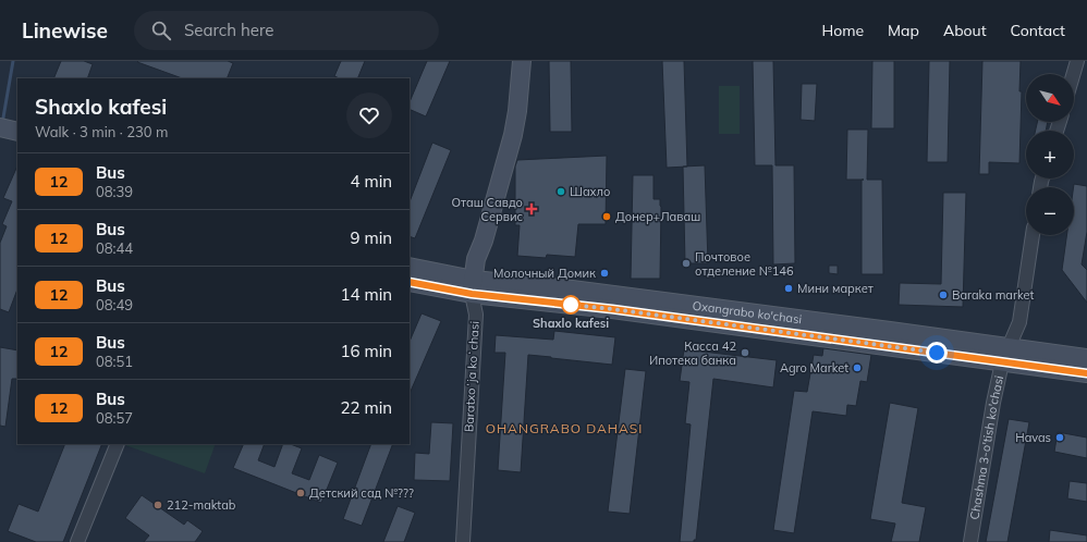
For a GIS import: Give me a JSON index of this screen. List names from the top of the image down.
{
  "streets": {
    "main road": ["Oxangrabo ko'chasi", "Baratxoʻja koʻchasi"],
    "street": ["Chashma 3-o'tish ko'chasi"]
  },
  "crossings": [
    ["Oxangrabo ko'chasi", "Baratxoʻja koʻchasi"],
    ["Oxangrabo ko'chasi", "Chashma 3-o'tish ko'chasi"]
  ],
  "districts": ["OHANGRABO DAHASI"],
  "places": {
    "other": [
      "Шахло",
      "Донер+Лаваш",
      "Почтовое отделение №146",
      "Молочный Домик",
      "Мини маркет",
      "Baraka market",
      "Shaxlo kafesi",
      "Касса 42 Ипотека банка",
      "Agro Market",
      "Havas",
      "Детский сад №???",
      "212-maktab"
    ],
    "health": ["Оташ Савдо Сервис"]
  },
  "lines": ["bus line 12"],
  "north": "bottom right",
  "page": {
    "header": "Linewise",
    "search": "Search here",
    "nav": [
      "Home",
      "Map",
      "About",
      "Contact"
    ],
    "map_buttons": ["+", "−"],
    "heading": ["Shaxlo kafesi", "Walk · 3 min · 230 m"],
    "list": [
      {
        "mark": "12",
        "name": "Bus",
        "note": "08:39",
        "value": "4 min"
      },
      {
        "mark": "12",
        "name": "Bus",
        "note": "08:44",
        "value": "9 min"
      },
      {
        "mark": "12",
        "name": "Bus",
        "note": "08:49",
        "value": "14 min"
      },
      {
        "mark": "12",
        "name": "Bus",
        "note": "08:51",
        "value": "16 min"
      },
      {
        "mark": "12",
        "name": "Bus",
        "note": "08:57",
        "value": "22 min"
      }
    ]
  }
}
